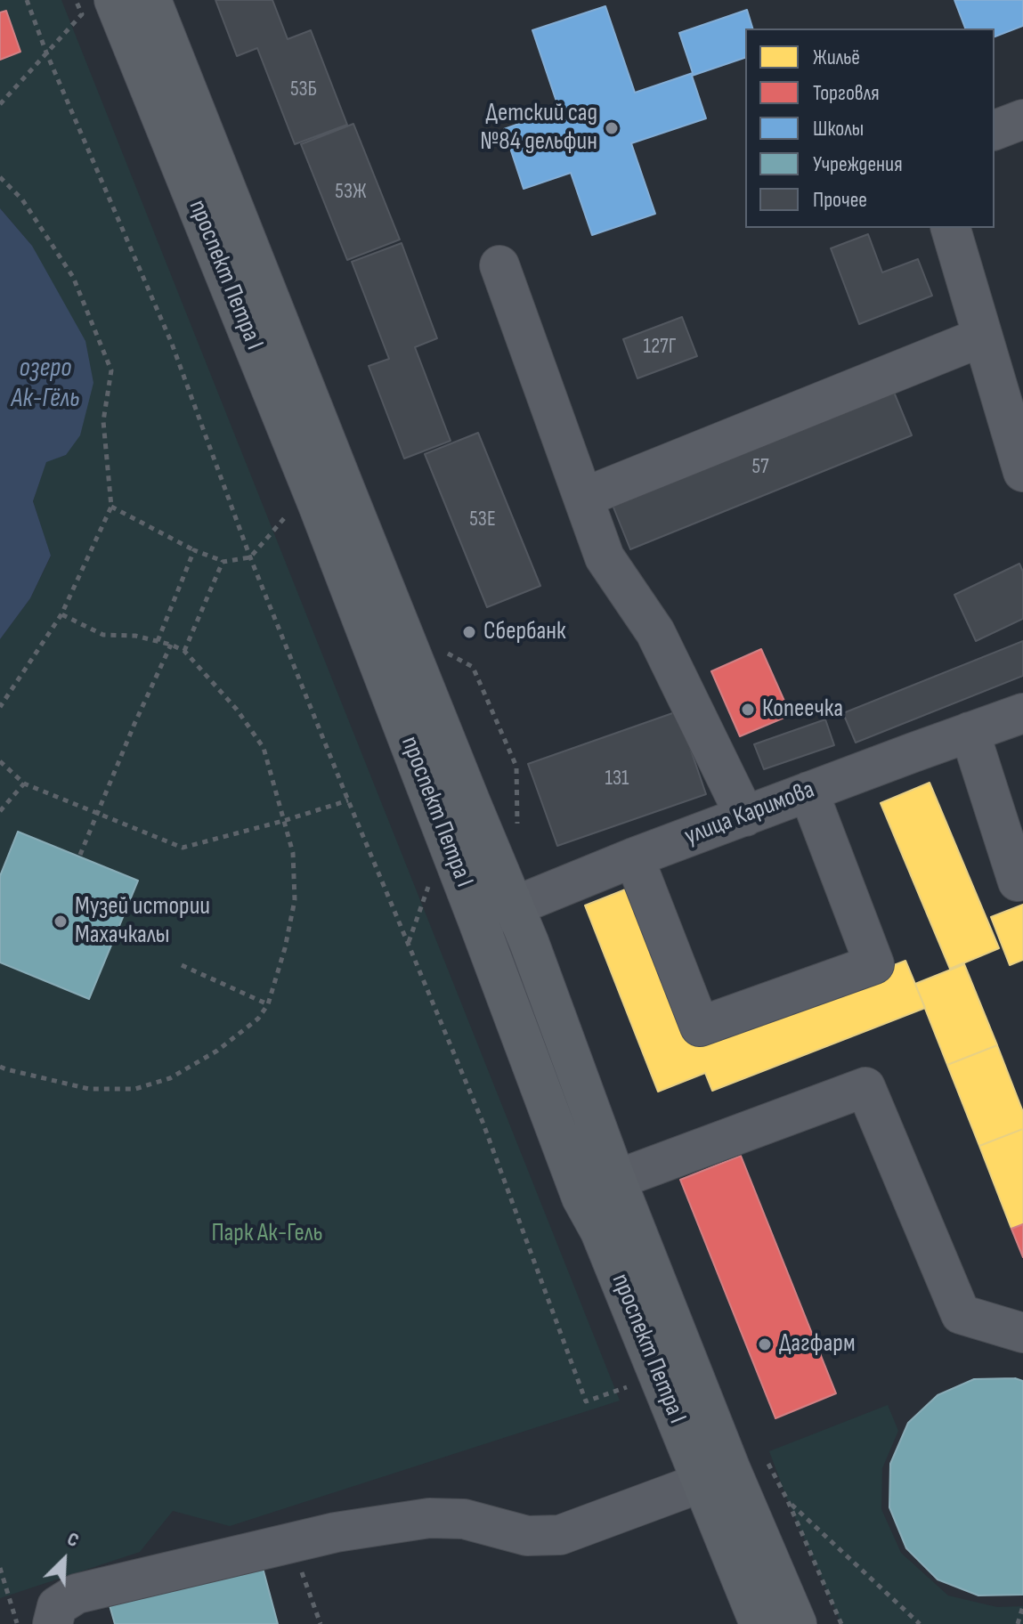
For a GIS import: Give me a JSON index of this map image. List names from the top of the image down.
{
  "streets": {
    "main road": ["проспект Петра I"],
    "street": ["улица Каримова"]
  },
  "crossings": [
    ["проспект Петра I", "улица Каримова"]
  ],
  "water": ["озеро Ак-Гёль"],
  "parks": ["Парк Ак-Гель"],
  "places": [
    "Детский сад №84 дельфин",
    "Сбербанк",
    "Копеечка",
    "Музей истории Махачкалы",
    "Дагфарм"
  ],
  "house_numbers": [
    "53Б",
    "53Ж",
    "127Г",
    "57",
    "53Е",
    "131"
  ],
  "legend": [
    "Жильё",
    "Торговля",
    "Школы",
    "Учреждения",
    "Прочее"
  ],
  "north": "top right"
}
